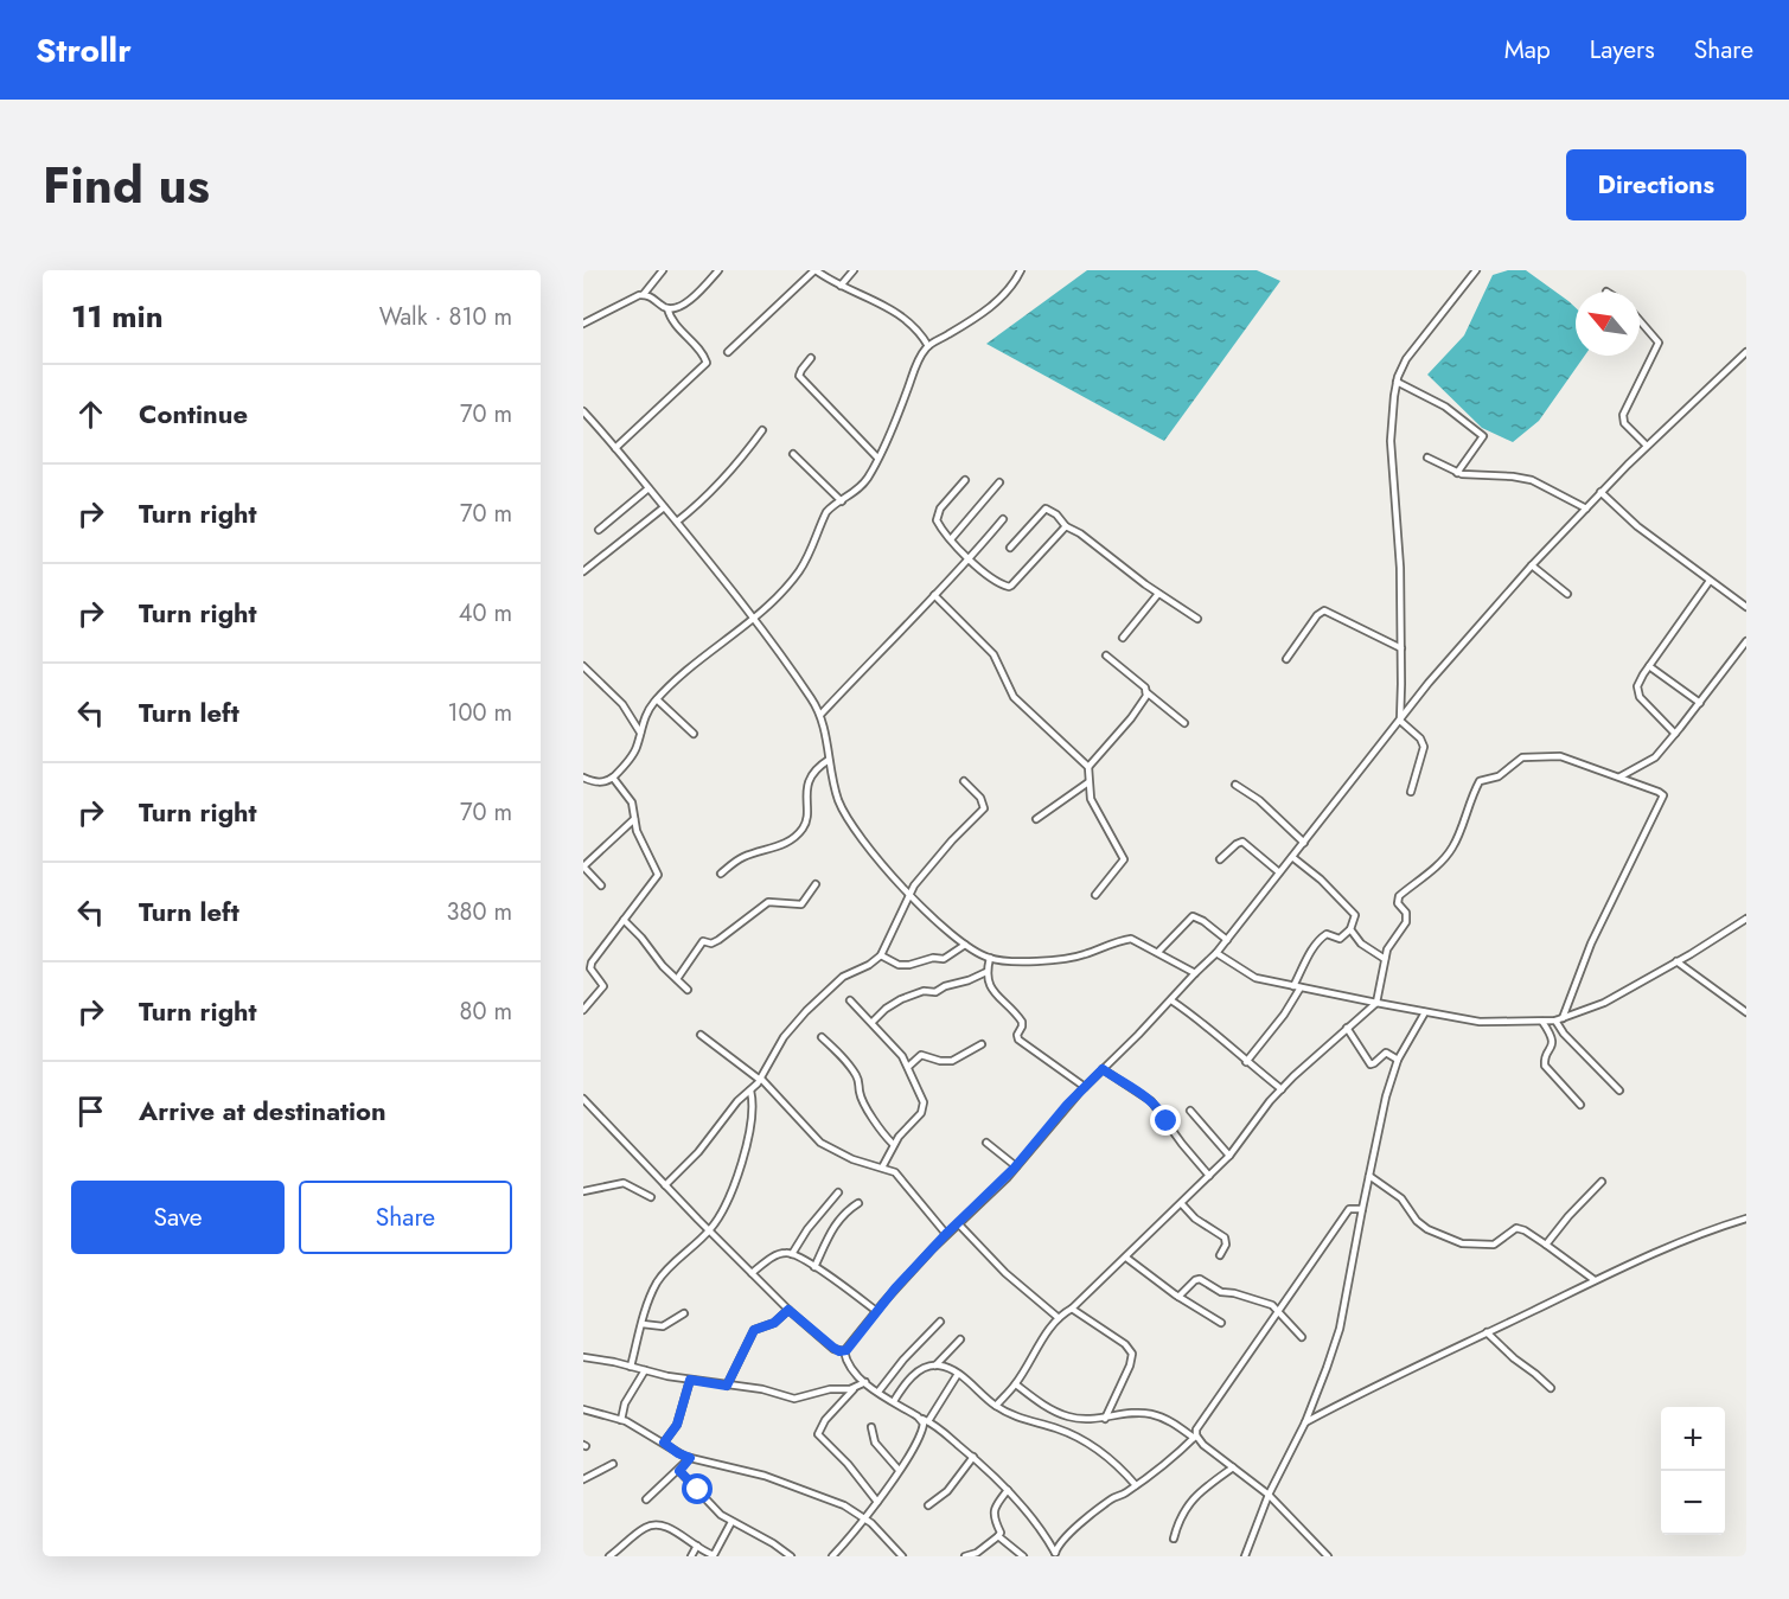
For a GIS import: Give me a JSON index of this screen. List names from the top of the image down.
{
  "north": "top left",
  "page": {
    "header": "Strollr",
    "nav": ["Map", "Layers", "Share"],
    "title": "Find us",
    "buttons": [
      "Directions",
      ["Save", "Share"]
    ],
    "heading": ["11 min", "Walk · 810 m"],
    "list": [
      ["Continue", "70 m"],
      ["Turn right", "70 m"],
      ["Turn right", "40 m"],
      ["Turn left", "100 m"],
      ["Turn right", "70 m"],
      ["Turn left", "380 m"],
      ["Turn right", "80 m"],
      "Arrive at destination"
    ],
    "map_buttons": ["+", "−"]
  }
}
